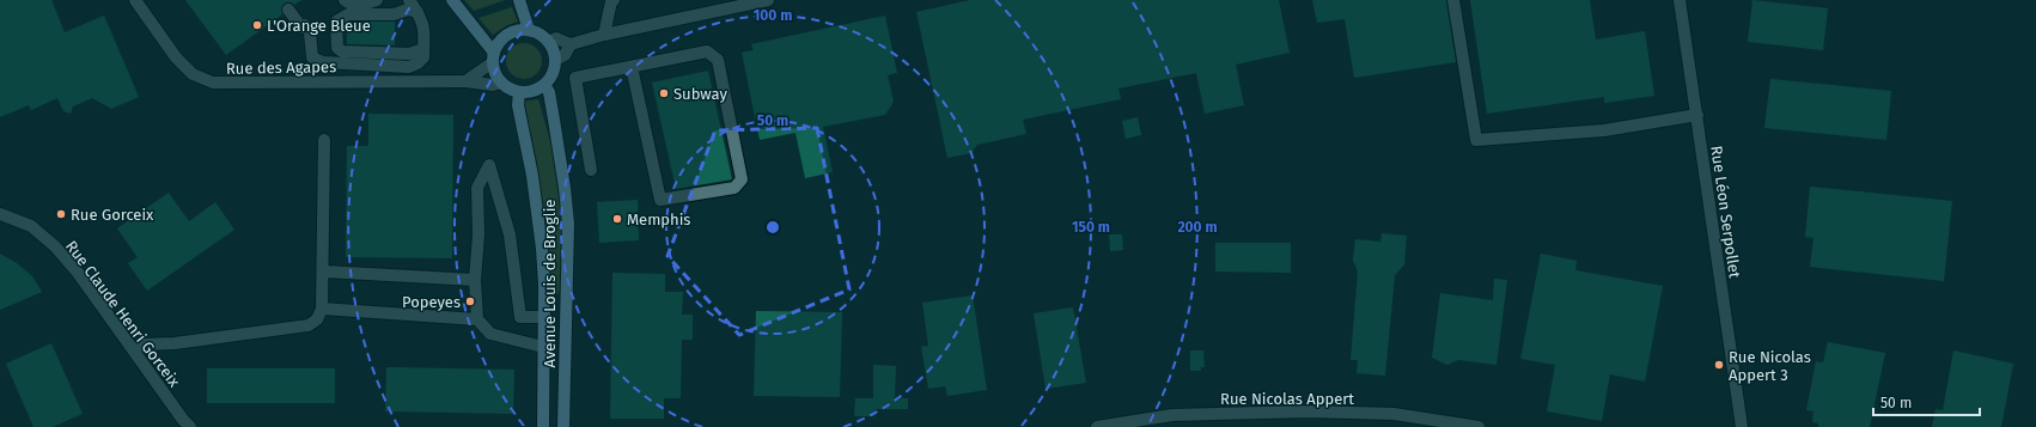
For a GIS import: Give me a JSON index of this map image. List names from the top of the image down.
{
  "streets": {
    "main road": ["Avenue Louis de Broglie"],
    "street": [
      "Rue des Agapes",
      "Rue Léon Serpollet",
      "Rue Claude Henri Gorceix",
      "Rue Nicolas Appert"
    ]
  },
  "crossings": [
    ["Rue des Agapes", "Avenue Louis de Broglie"]
  ],
  "places": [
    "L'Orange Bleue",
    "Subway",
    "Rue Gorceix",
    "Memphis",
    "Popeyes",
    "Rue Nicolas Appert 3"
  ],
  "scale_bar": "50 m",
  "rings": [
    "100 m",
    "50 m",
    "150 m",
    "200 m"
  ]
}
